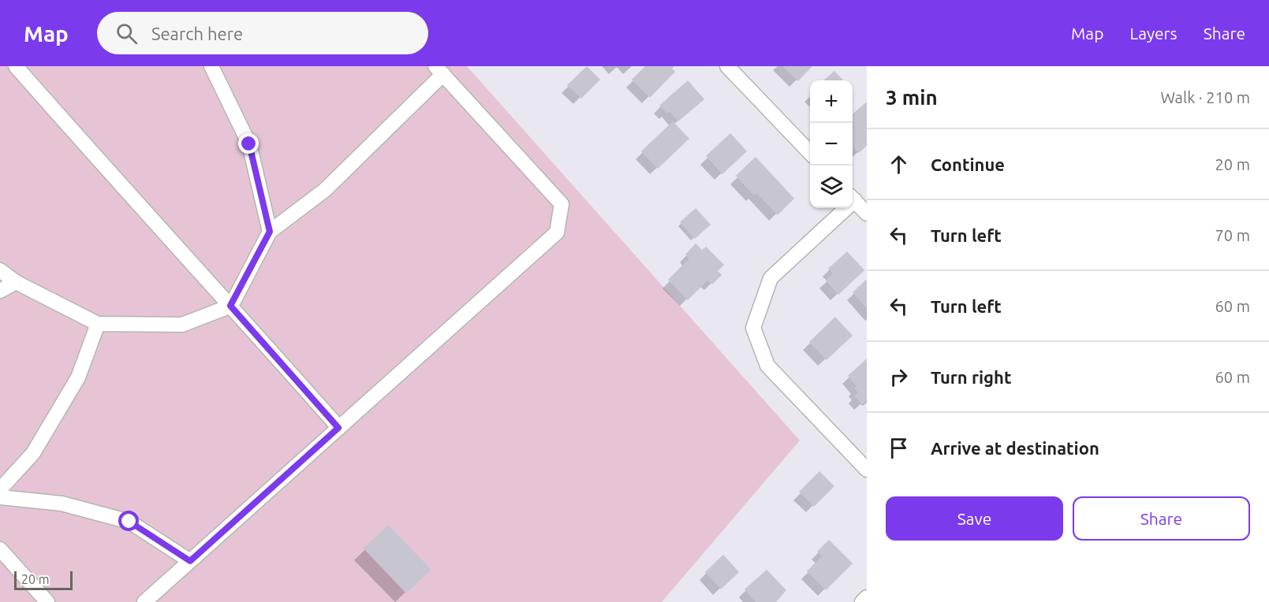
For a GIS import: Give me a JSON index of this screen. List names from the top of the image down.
{
  "scale_bar": "20 m",
  "page": {
    "header": "Map",
    "search": "Search here",
    "nav": ["Map", "Layers", "Share"],
    "heading": ["3 min", "Walk · 210 m"],
    "map_buttons": ["+", "−"],
    "list": [
      ["Continue", "20 m"],
      ["Turn left", "70 m"],
      ["Turn left", "60 m"],
      ["Turn right", "60 m"],
      "Arrive at destination"
    ],
    "buttons": ["Save", "Share"],
    "scale": "20 m"
  }
}
